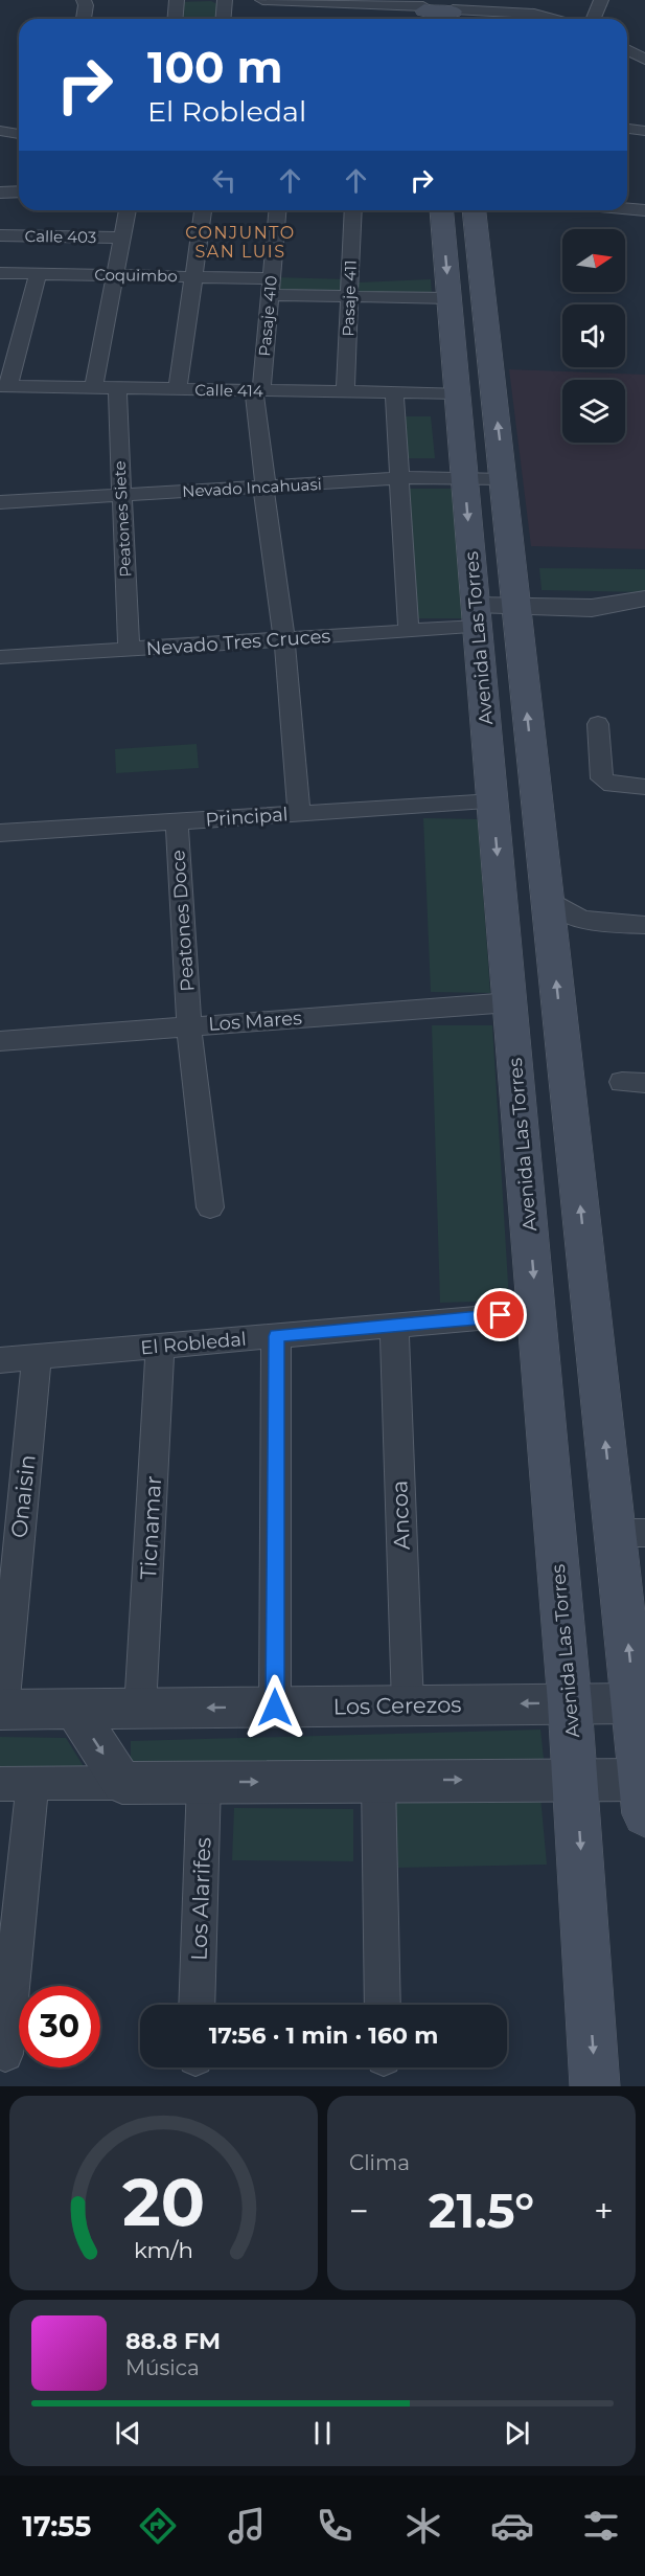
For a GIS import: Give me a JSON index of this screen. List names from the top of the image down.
{
  "streets": {
    "main road": ["Avenida Las Torres"],
    "street": [
      "Calle 403",
      "Coquimbo",
      "Pasaje 411",
      "Pasaje 410",
      "Calle 414",
      "Nevado Incahuasi",
      "Peatones Siete",
      "Nevado Tres Cruces",
      "Principal",
      "Peatones Doce",
      "Los Mares",
      "El Robledal",
      "Onaisin",
      "Ancoa",
      "Ticnamar",
      "Los Cerezos",
      "Los Alarifes"
    ]
  },
  "crossings": [
    ["Coquimbo", "Pasaje 411"],
    ["Coquimbo", "Pasaje 410"],
    ["Coquimbo", "Avenida Las Torres"],
    ["Pasaje 411", "Calle 414"],
    ["Pasaje 410", "Calle 414"],
    ["Pasaje 410", "Nevado Incahuasi"],
    ["Pasaje 410", "Nevado Tres Cruces"],
    ["Pasaje 410", "Principal"],
    ["Calle 414", "Peatones Siete"],
    ["Calle 414", "Avenida Las Torres"],
    ["Nevado Incahuasi", "Peatones Siete"],
    ["Nevado Incahuasi", "Avenida Las Torres"],
    ["Peatones Siete", "Nevado Tres Cruces"],
    ["Avenida Las Torres", "Nevado Tres Cruces"],
    ["Avenida Las Torres", "Principal"],
    ["Avenida Las Torres", "Los Mares"],
    ["Avenida Las Torres", "El Robledal"],
    ["Avenida Las Torres", "Los Cerezos"],
    ["Principal", "Peatones Doce"],
    ["Peatones Doce", "Los Mares"],
    ["El Robledal", "Onaisin"],
    ["El Robledal", "Ancoa"],
    ["El Robledal", "Ticnamar"],
    ["Onaisin", "Los Cerezos"],
    ["Ancoa", "Los Cerezos"],
    ["Ticnamar", "Los Cerezos"]
  ],
  "districts": ["CONJUNTO SAN LUIS"],
  "north": "right",
  "page": {
    "turn": ["100 m", "El Robledal"],
    "limit": "30",
    "trip": "17:56 · 1 min · 160 m",
    "tile": "Clima",
    "heat": ["−", "21.5°", "+"],
    "song": ["88.8 FM", "Música"],
    "tabs": "17:55",
    "gauge": ["20", "km/h"]
  }
}
